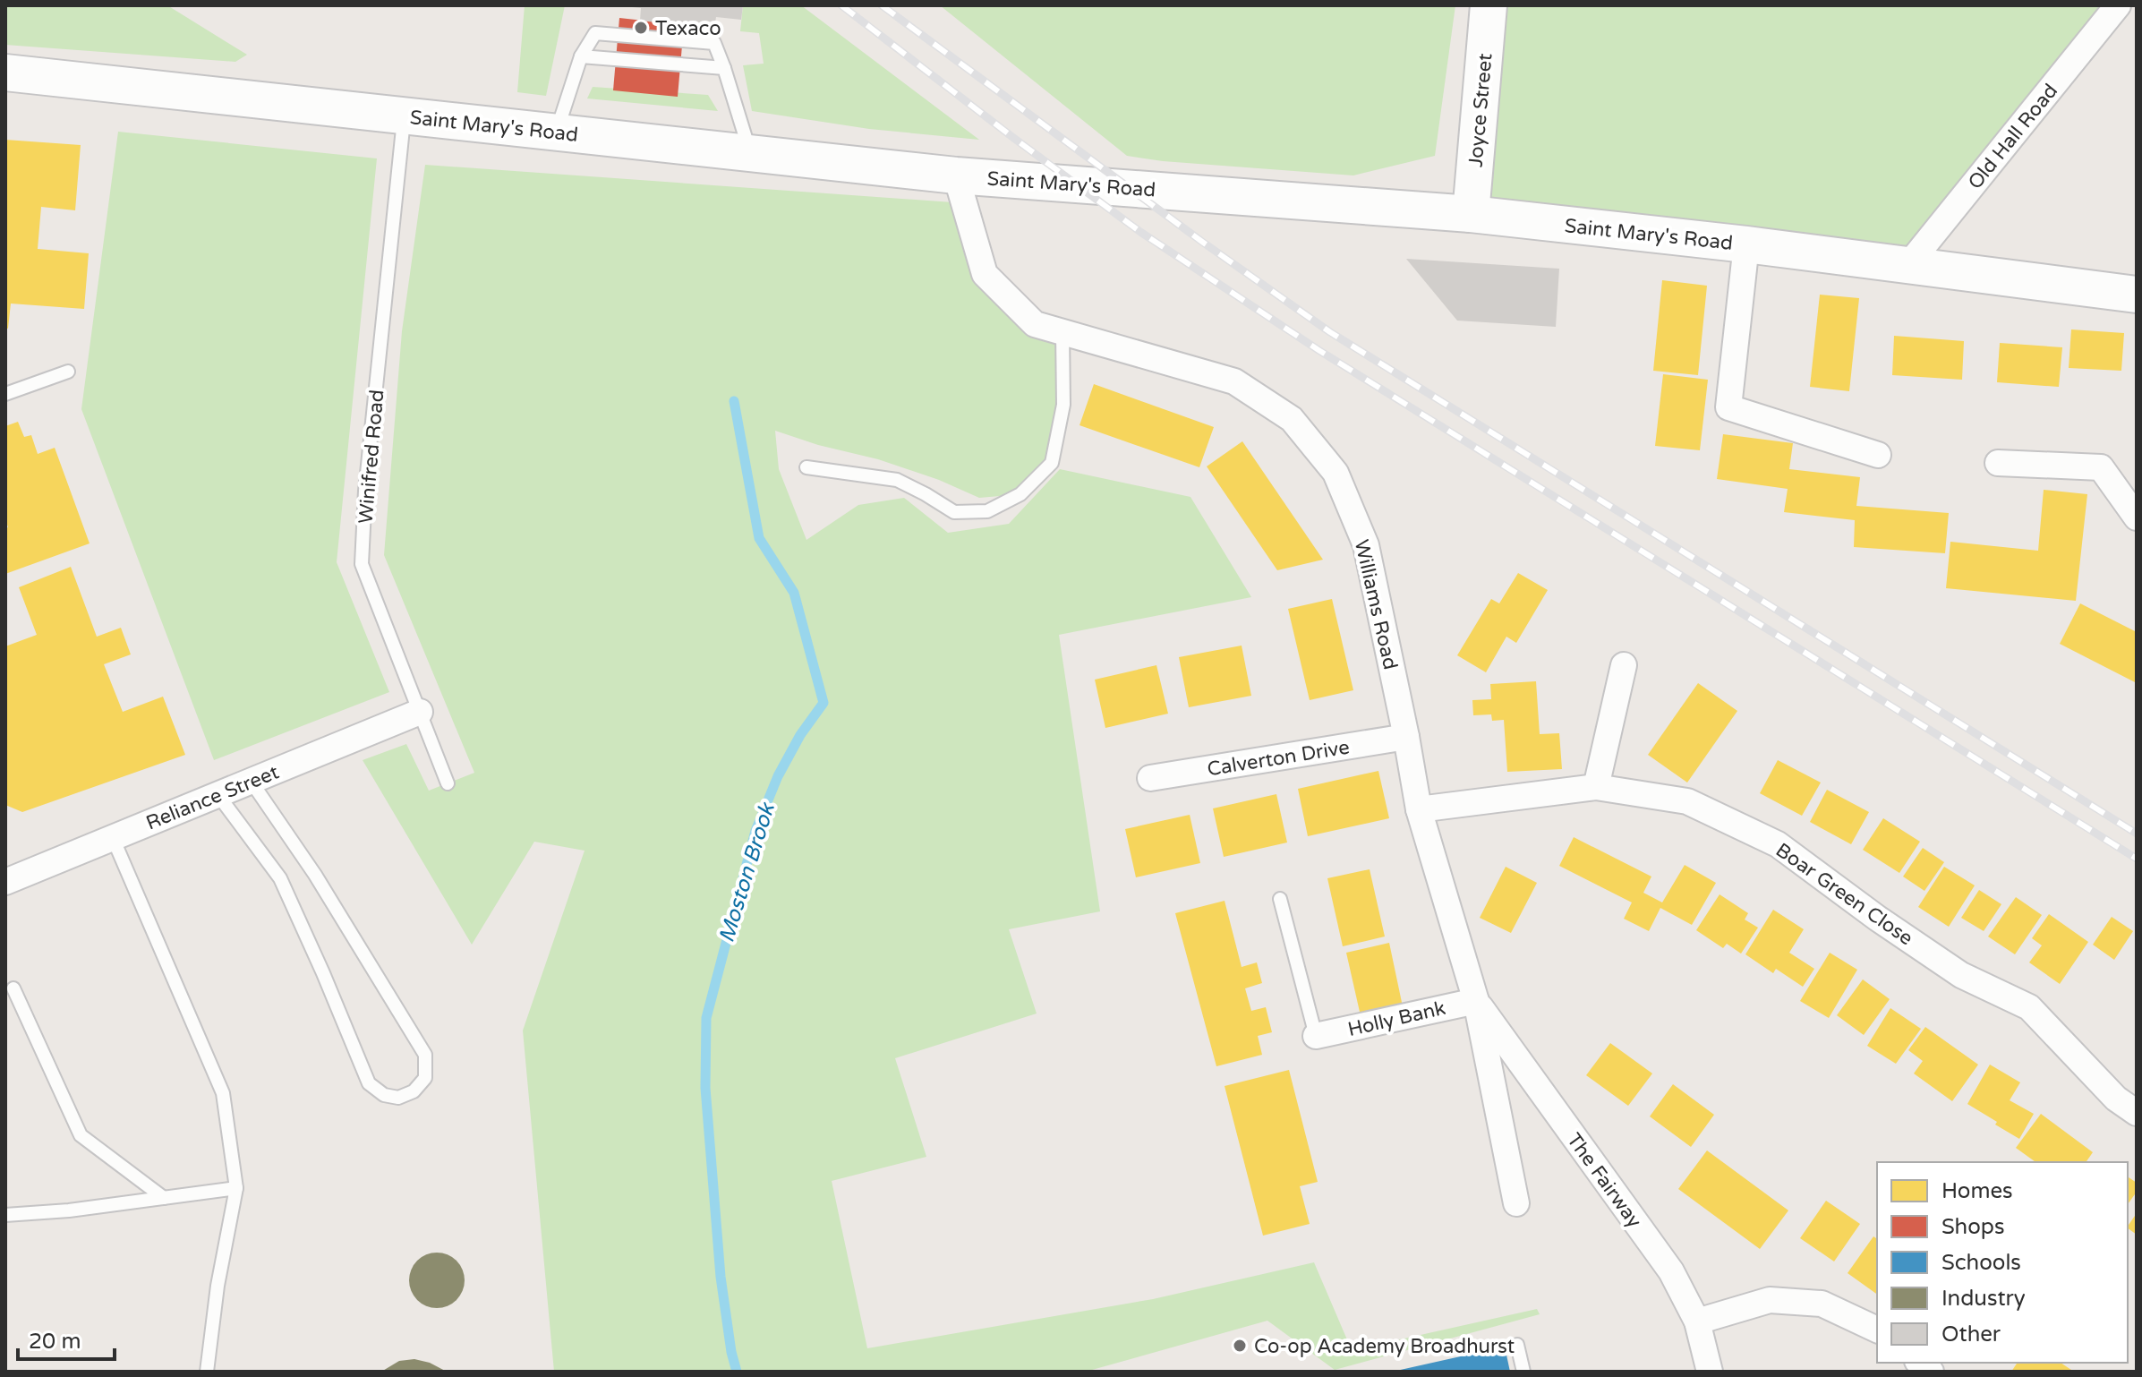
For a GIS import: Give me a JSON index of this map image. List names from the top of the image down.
{
  "streets": {
    "street": [
      "Joyce Street",
      "Saint Mary's Road",
      "Old Hall Road",
      "Williams Road",
      "Calverton Drive",
      "Reliance Street",
      "Boar Green Close",
      "Holly Bank",
      "The Fairway"
    ],
    "lane": ["Winifred Road"]
  },
  "crossings": [
    ["Joyce Street", "Saint Mary's Road"],
    ["Saint Mary's Road", "Old Hall Road"],
    ["Saint Mary's Road", "Winifred Road"],
    ["Saint Mary's Road", "Williams Road"],
    ["Winifred Road", "Reliance Street"],
    ["Williams Road", "Calverton Drive"],
    ["Williams Road", "Boar Green Close"],
    ["Williams Road", "Holly Bank"],
    ["Williams Road", "The Fairway"],
    ["Holly Bank", "The Fairway"]
  ],
  "water": ["Moston Brook"],
  "places": ["Texaco", "Co-op Academy Broadhurst"],
  "legend": [
    "Homes",
    "Shops",
    "Schools",
    "Industry",
    "Other"
  ],
  "scale_bar": "20 m"
}
